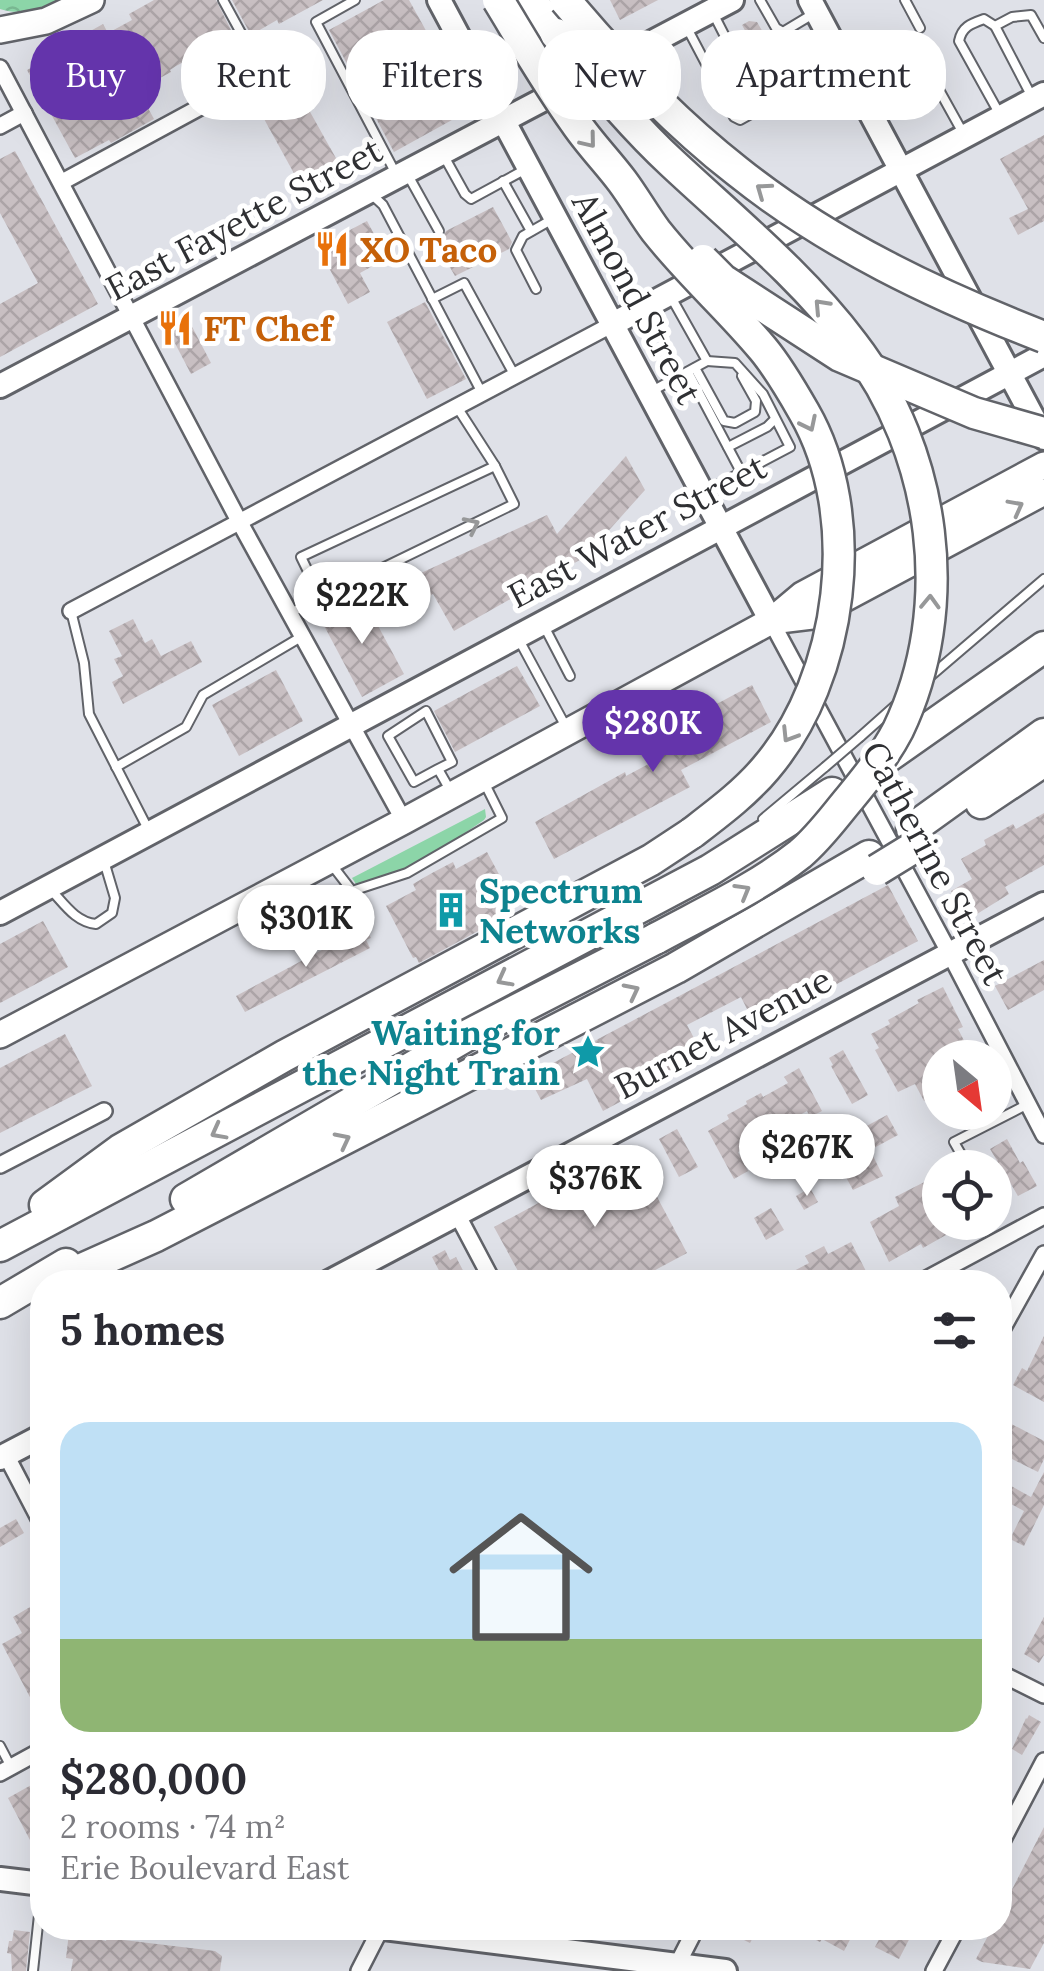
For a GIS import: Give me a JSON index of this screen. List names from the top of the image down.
{
  "streets": {
    "street": [
      "East Fayette Street",
      "Almond Street",
      "East Water Street",
      "Catherine Street",
      "Burnet Avenue"
    ]
  },
  "crossings": [
    ["East Fayette Street", "Almond Street"],
    ["Almond Street", "East Water Street"],
    ["Almond Street", "Catherine Street"],
    ["Catherine Street", "Burnet Avenue"]
  ],
  "places": {
    "restaurant": ["XO Taco", "FT Chef"],
    "building": ["Spectrum Networks"],
    "place": ["Waiting for the Night Train"]
  },
  "north": "bottom right",
  "page": {
    "chip": [
      "Buy",
      "Rent",
      "Filters",
      "New",
      "Apartment"
    ],
    "price": [
      "$222K",
      "$280K",
      "$301K",
      "$267K",
      "$376K"
    ],
    "heading": "5 homes",
    "list": [
      {
        "name": "$280,000",
        "note": "2 rooms · 74 m² · Erie Boulevard East"
      }
    ]
  }
}
